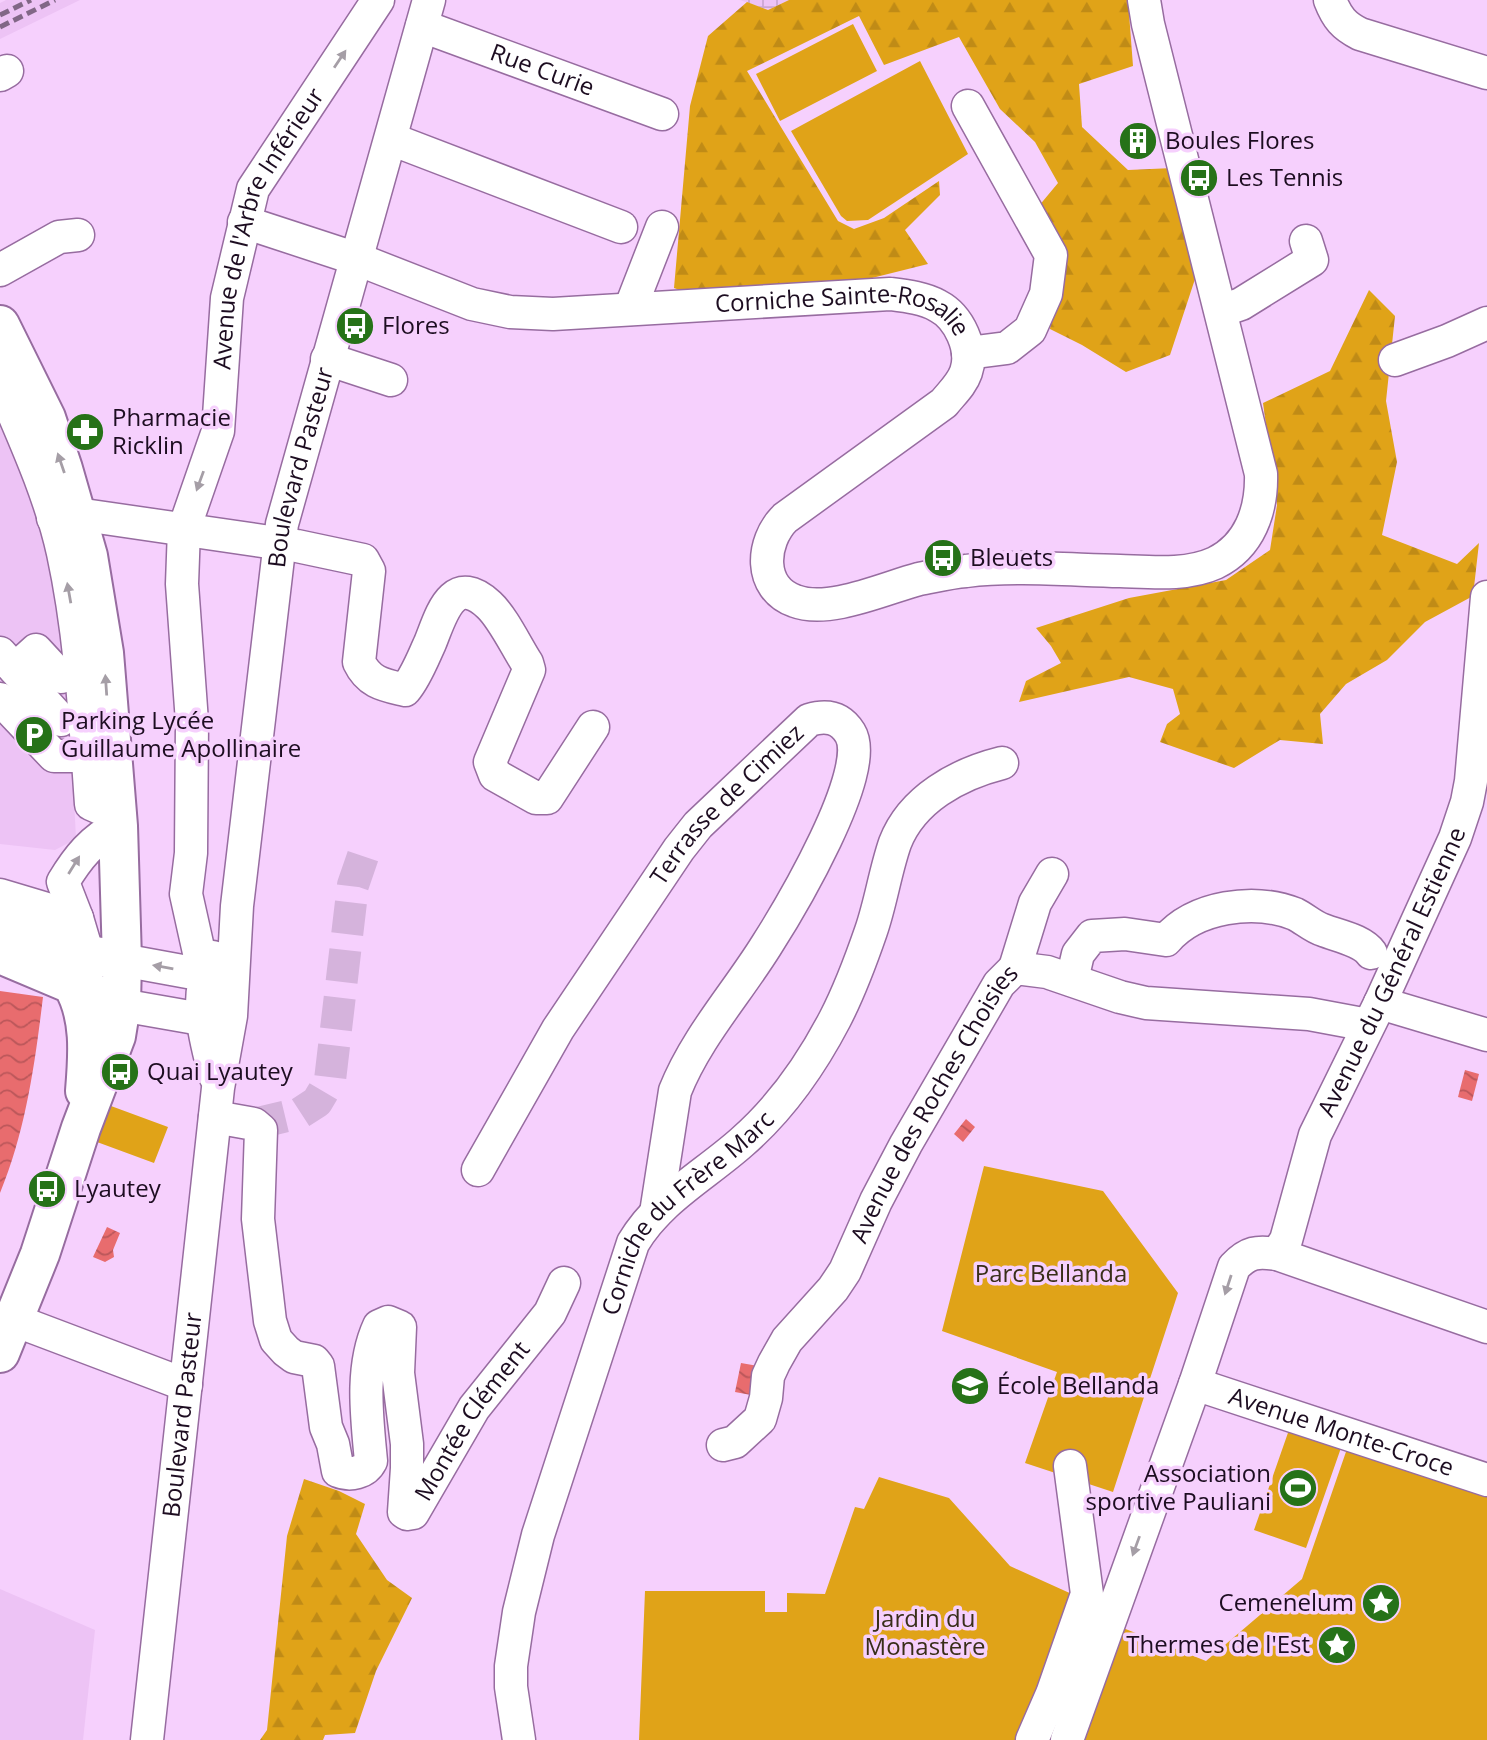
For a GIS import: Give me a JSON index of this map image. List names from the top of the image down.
{
  "streets": {
    "street": [
      "Rue Curie",
      "Avenue de l'Arbre Inférieur",
      "Corniche Sainte-Rosalie",
      "Boulevard Pasteur",
      "Terrasse de Cimiez",
      "Avenue du Général Estienne",
      "Avenue des Roches Choisies",
      "Corniche du Frère Marc",
      "Montée Clément",
      "Avenue Monte-Croce"
    ]
  },
  "crossings": [
    ["Rue Curie", "Boulevard Pasteur"],
    ["Avenue de l'Arbre Inférieur", "Corniche Sainte-Rosalie"],
    ["Avenue de l'Arbre Inférieur", "Boulevard Pasteur"],
    ["Corniche Sainte-Rosalie", "Boulevard Pasteur"],
    ["Boulevard Pasteur", "Montée Clément"],
    ["Terrasse de Cimiez", "Corniche du Frère Marc"],
    ["Avenue du Général Estienne", "Avenue des Roches Choisies"]
  ],
  "parks": ["Parc Bellanda", "Jardin du Monastère"],
  "places": {
    "building": ["Boules Flores"],
    "bus stop": [
      "Les Tennis",
      "Flores",
      "Bleuets",
      "Quai Lyautey",
      "Lyautey"
    ],
    "pharmacy": ["Pharmacie Ricklin"],
    "parking": ["Parking Lycée Guillaume Apollinaire"],
    "school or university": ["École Bellanda"],
    "sports": ["Association sportive Pauliani"],
    "place": ["Cemenelum", "Thermes de l'Est"]
  }
}
